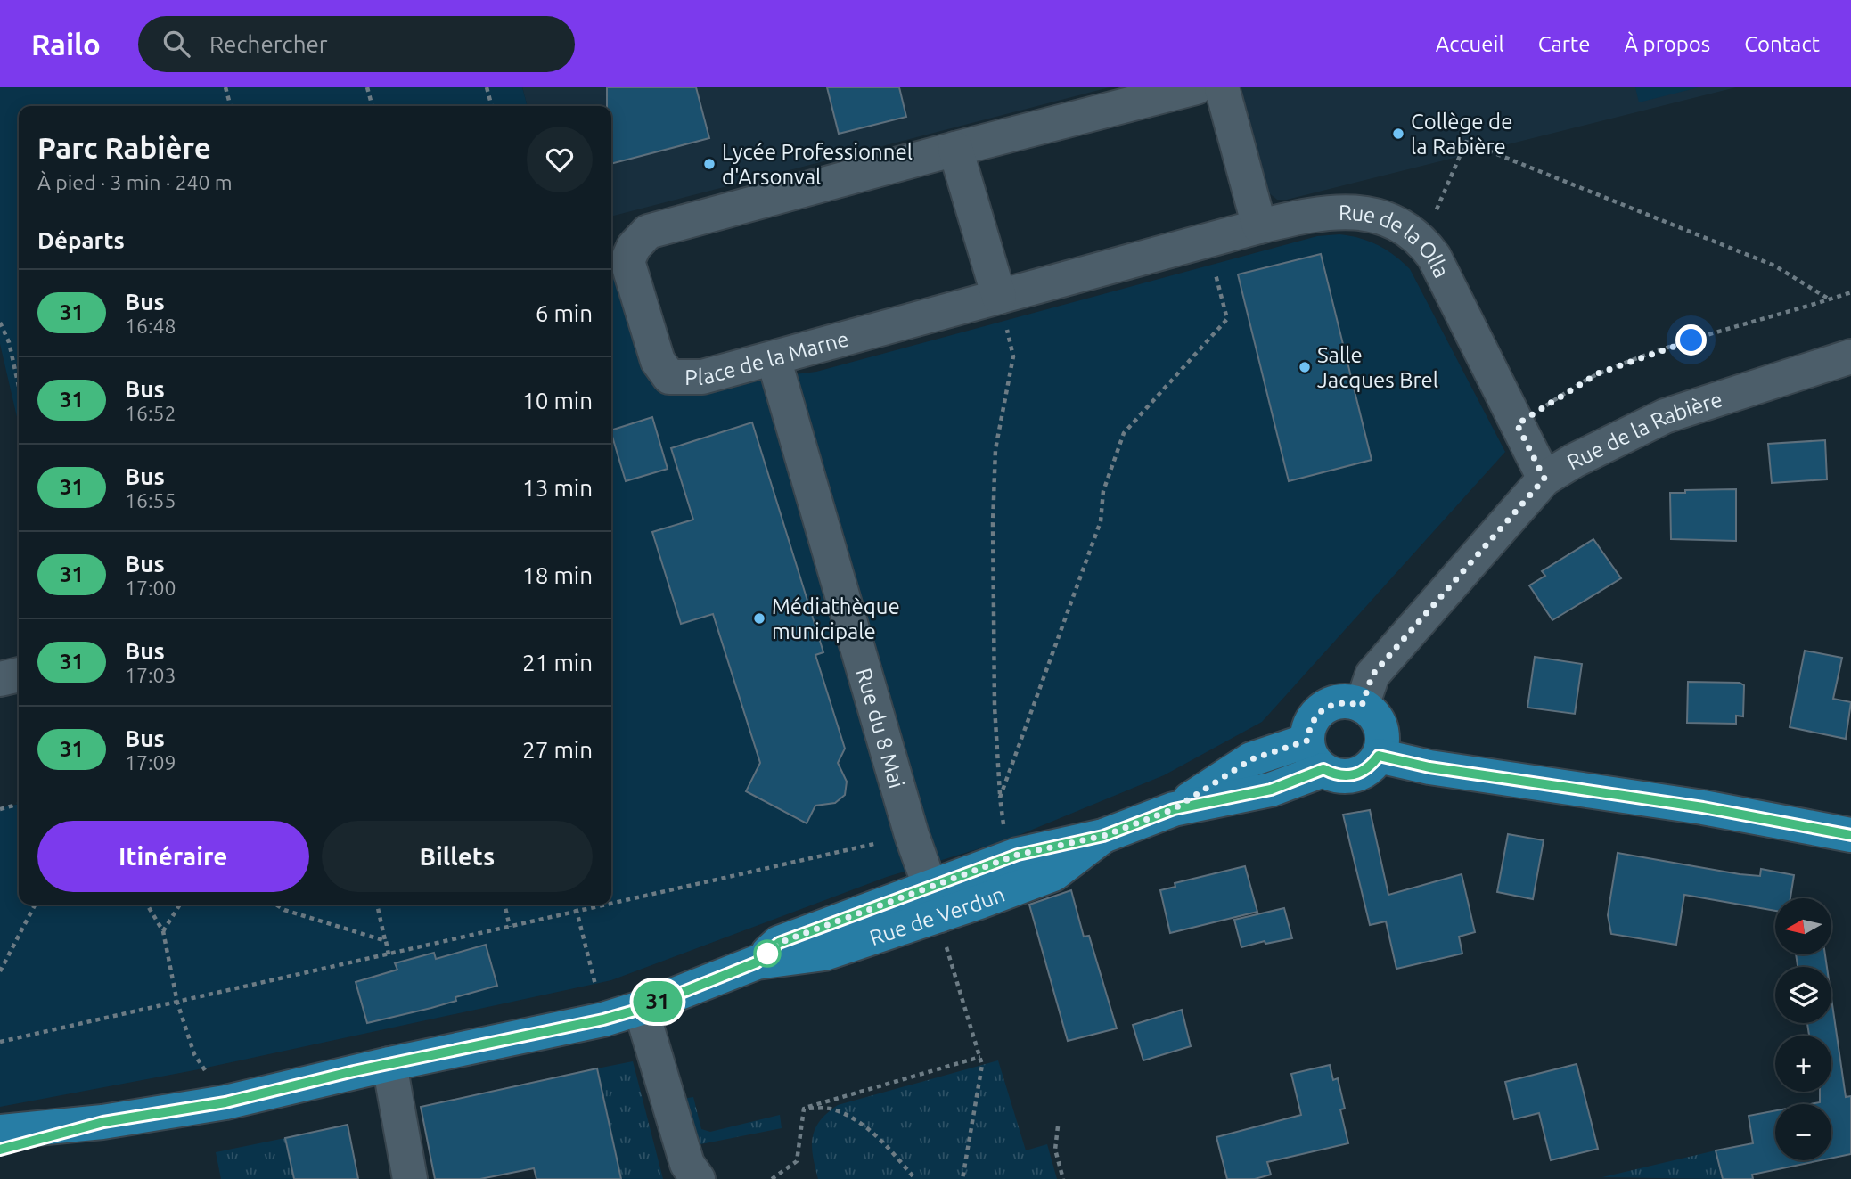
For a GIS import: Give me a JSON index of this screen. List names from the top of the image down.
{
  "streets": {
    "main road": ["Rue de Verdun"],
    "street": [
      "Rue de la Olla",
      "Place de la Marne",
      "Rue de la Rabière",
      "Rue du 8 Mai"
    ]
  },
  "crossings": [
    ["Rue de la Olla", "Place de la Marne"],
    ["Rue de la Olla", "Rue de la Rabière"],
    ["Place de la Marne", "Rue du 8 Mai"],
    ["Rue de la Rabière", "Rue de Verdun"],
    ["Rue du 8 Mai", "Rue de Verdun"]
  ],
  "places": [
    "Collège de la Rabière",
    "Lycée Professionnel d'Arsonval",
    "Salle Jacques Brel",
    "Médiathèque municipale"
  ],
  "lines": ["bus line 31"],
  "north": "left",
  "page": {
    "header": "Railo",
    "search": "Rechercher",
    "nav": [
      "Accueil",
      "Carte",
      "À propos",
      "Contact"
    ],
    "on_map": "31",
    "heading": [
      ["Parc Rabière", "À pied · 3 min · 240 m"],
      "Départs"
    ],
    "list": [
      {
        "mark": "31",
        "name": "Bus",
        "note": "16:48",
        "value": "6 min"
      },
      {
        "mark": "31",
        "name": "Bus",
        "note": "16:52",
        "value": "10 min"
      },
      {
        "mark": "31",
        "name": "Bus",
        "note": "16:55",
        "value": "13 min"
      },
      {
        "mark": "31",
        "name": "Bus",
        "note": "17:00",
        "value": "18 min"
      },
      {
        "mark": "31",
        "name": "Bus",
        "note": "17:03",
        "value": "21 min"
      },
      {
        "mark": "31",
        "name": "Bus",
        "note": "17:09",
        "value": "27 min"
      }
    ],
    "buttons": ["Itinéraire", "Billets"],
    "map_buttons": ["+", "−"]
  }
}
